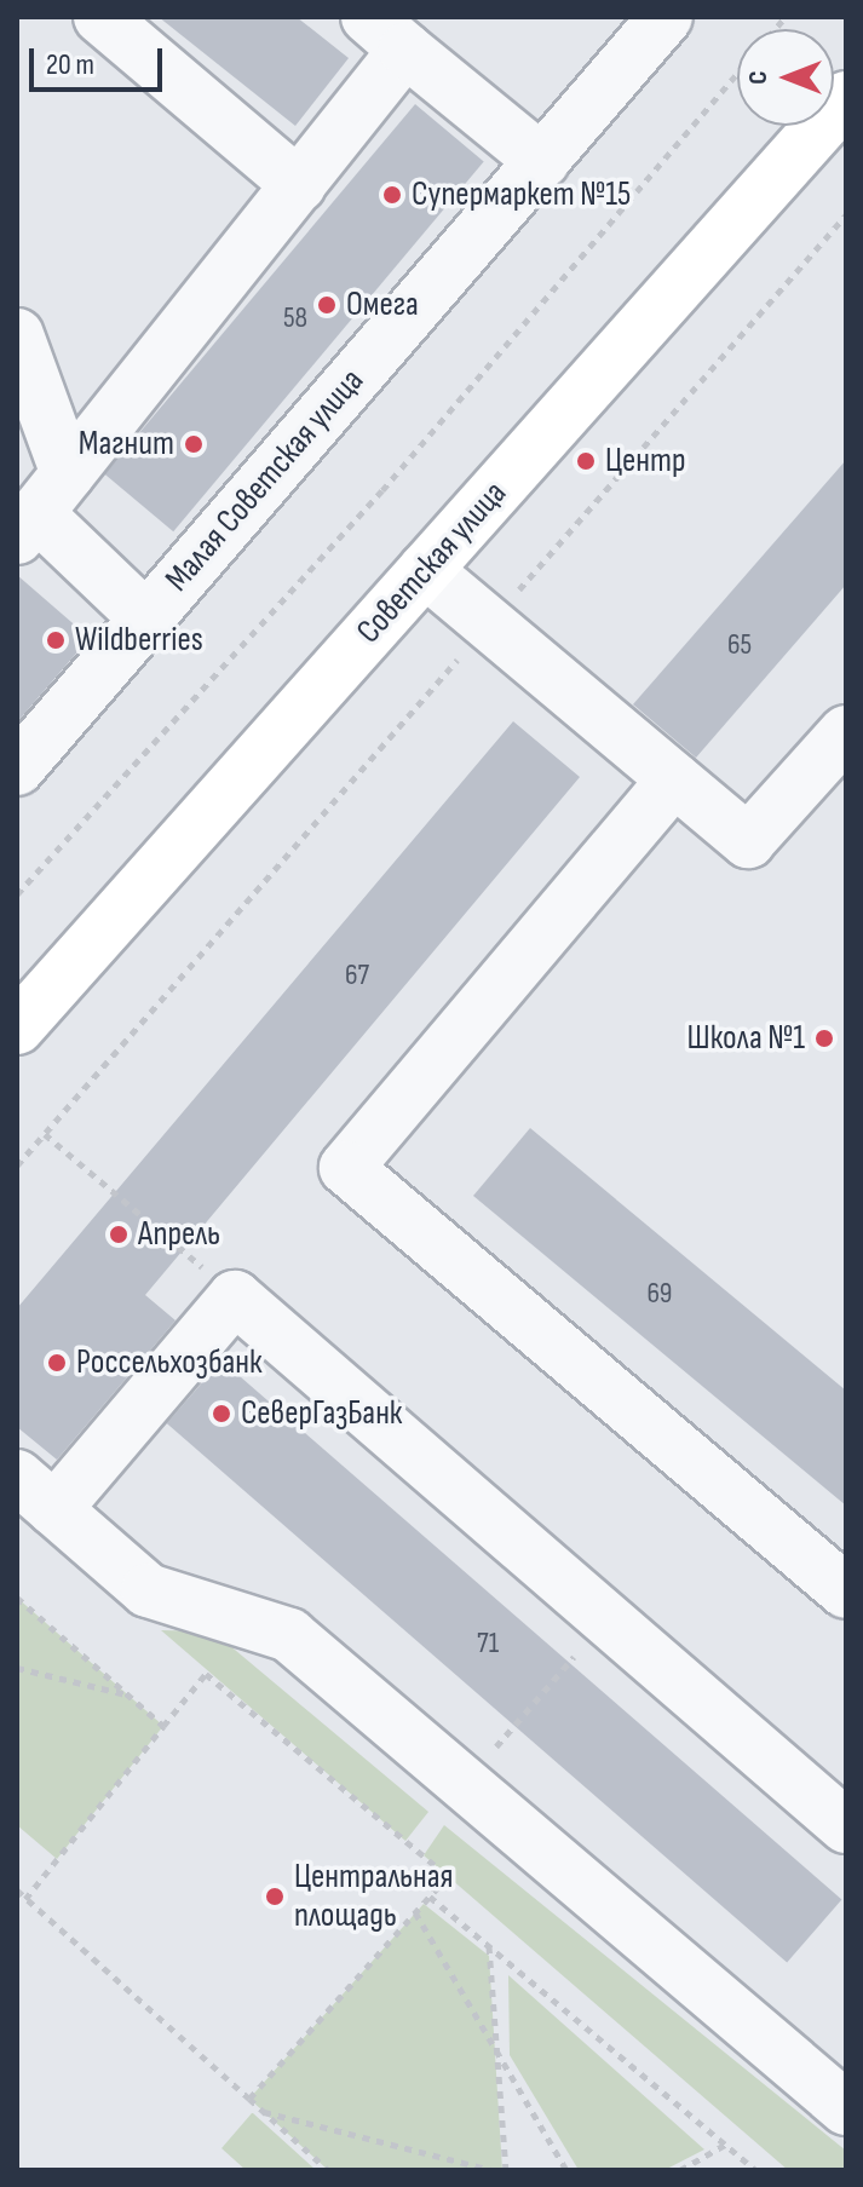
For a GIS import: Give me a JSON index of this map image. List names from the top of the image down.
{
  "streets": {
    "main road": ["Советская улица"],
    "street": ["Малая Советская улица"]
  },
  "places": [
    "Супермаркет №15",
    "Омега",
    "Магнит",
    "Центр",
    "Wildberries",
    "Школа №1",
    "Апрель",
    "Россельхозбанк",
    "СеверГазБанк",
    "Центральная площадь"
  ],
  "house_numbers": [
    "58",
    "65",
    "67",
    "69",
    "71"
  ],
  "scale_bar": "20 m",
  "north": "left"
}
